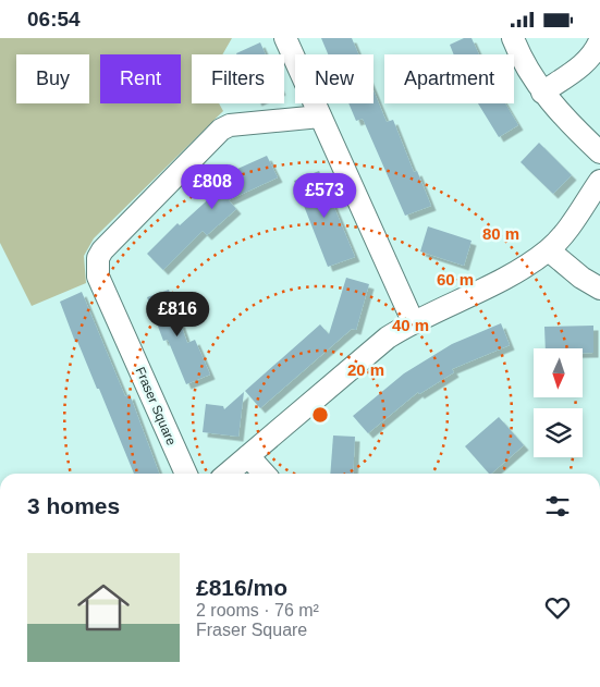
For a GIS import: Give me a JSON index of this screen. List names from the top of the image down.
{
  "streets": {
    "street": ["Fraser Square"]
  },
  "north": "bottom",
  "page": {
    "status": "06:54",
    "chip": [
      "Buy",
      "Rent",
      "Filters",
      "New",
      "Apartment"
    ],
    "price": ["£808", "£573", "£816"],
    "heading": "3 homes",
    "list": [
      {
        "name": "£816/mo",
        "note": "2 rooms · 76 m² · Fraser Square"
      }
    ]
  },
  "rings": [
    "80 m",
    "60 m",
    "40 m",
    "20 m"
  ]
}
